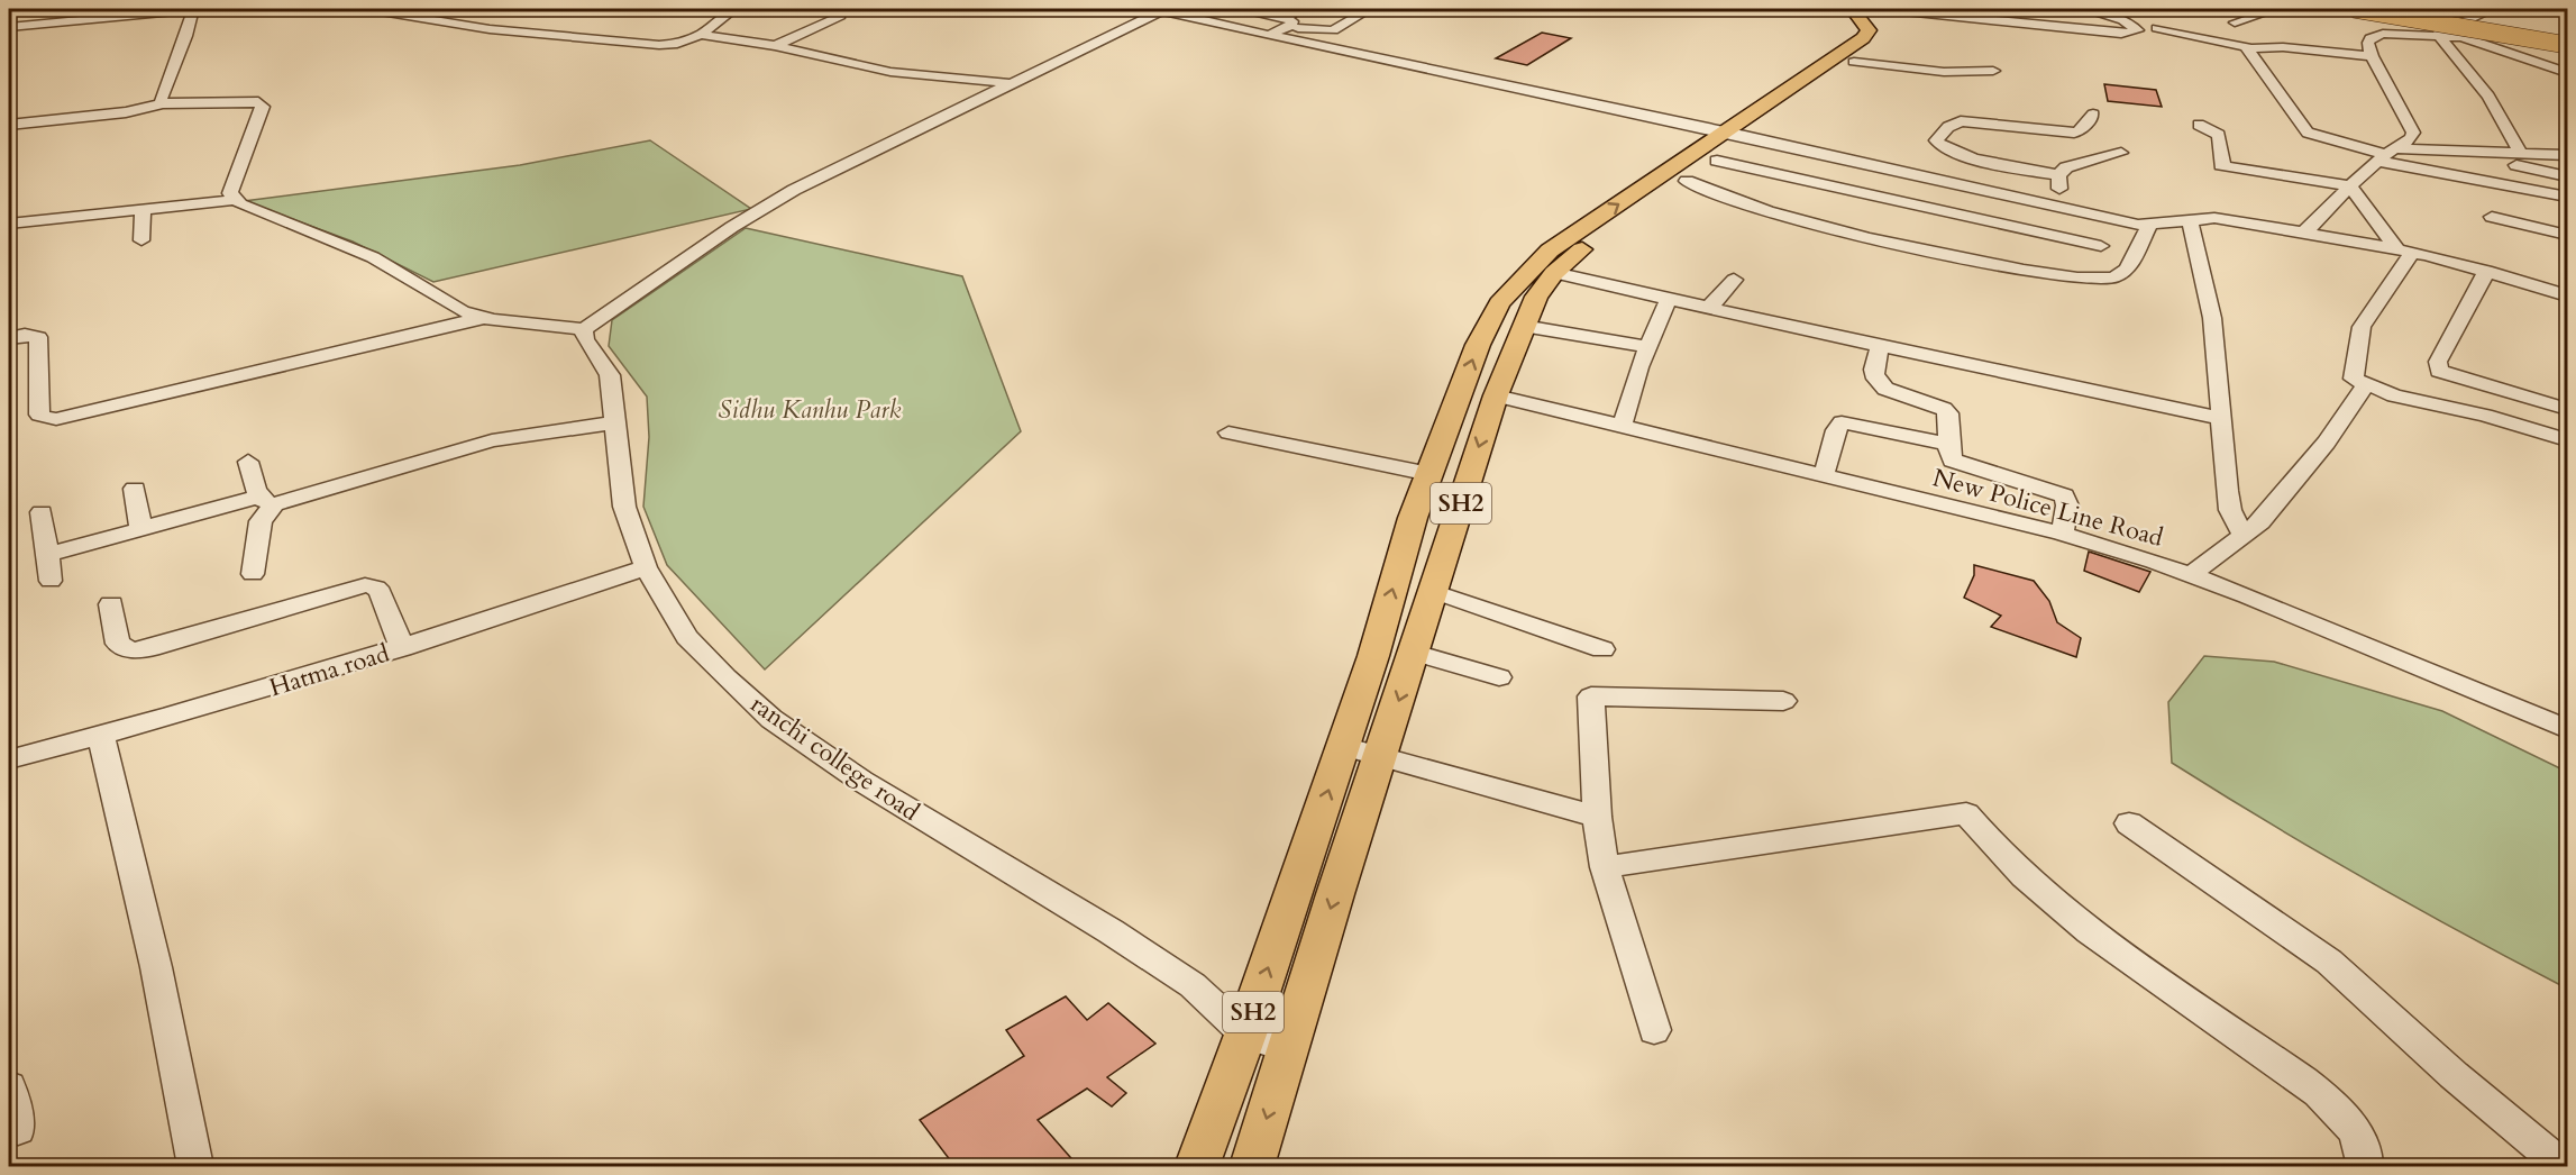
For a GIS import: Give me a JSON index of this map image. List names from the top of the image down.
{
  "streets": {
    "main road": ["SH2"],
    "street": ["New Police Line Road", "Hatma road", "ranchi college road"]
  },
  "crossings": [
    ["SH2", "New Police Line Road"],
    ["SH2", "ranchi college road"],
    ["Hatma road", "ranchi college road"]
  ],
  "parks": ["Sidhu Kanhu Park"]
}
